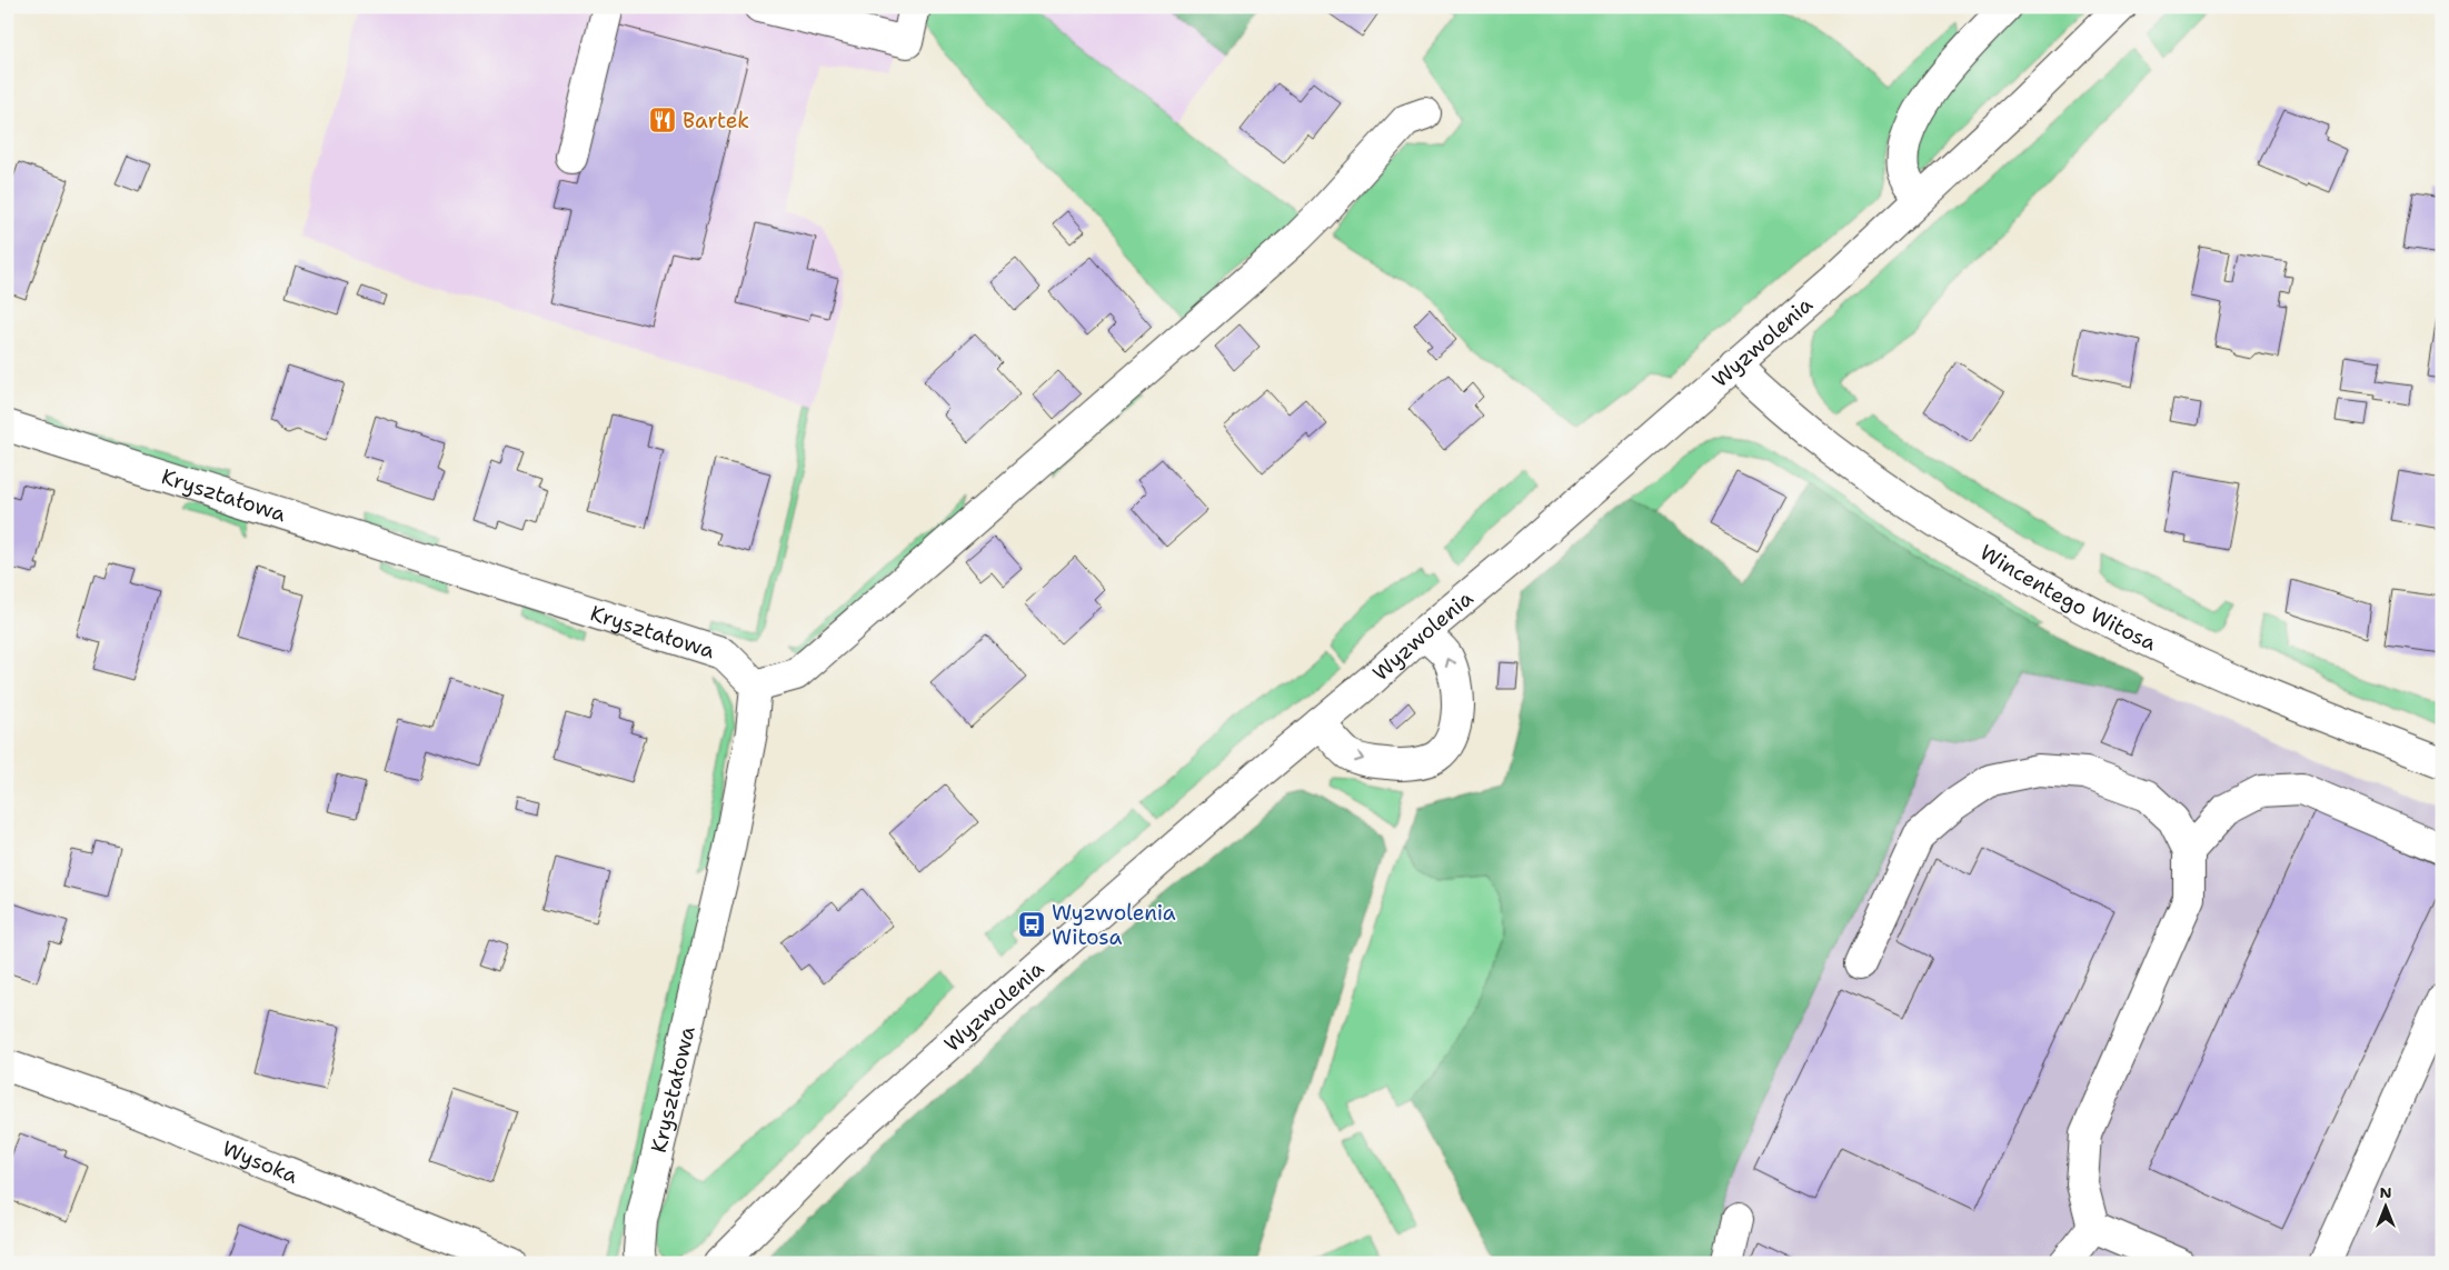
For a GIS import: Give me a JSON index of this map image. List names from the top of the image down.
{
  "streets": {
    "street": [
      "Wyzwolenia",
      "Kryształowa",
      "Wincentego Witosa",
      "Wysoka"
    ]
  },
  "crossings": [
    ["Wyzwolenia", "Wincentego Witosa"]
  ],
  "places": {
    "restaurant": ["Bartek"],
    "bus stop": ["Wyzwolenia Witosa"]
  },
  "north": "top"
}
